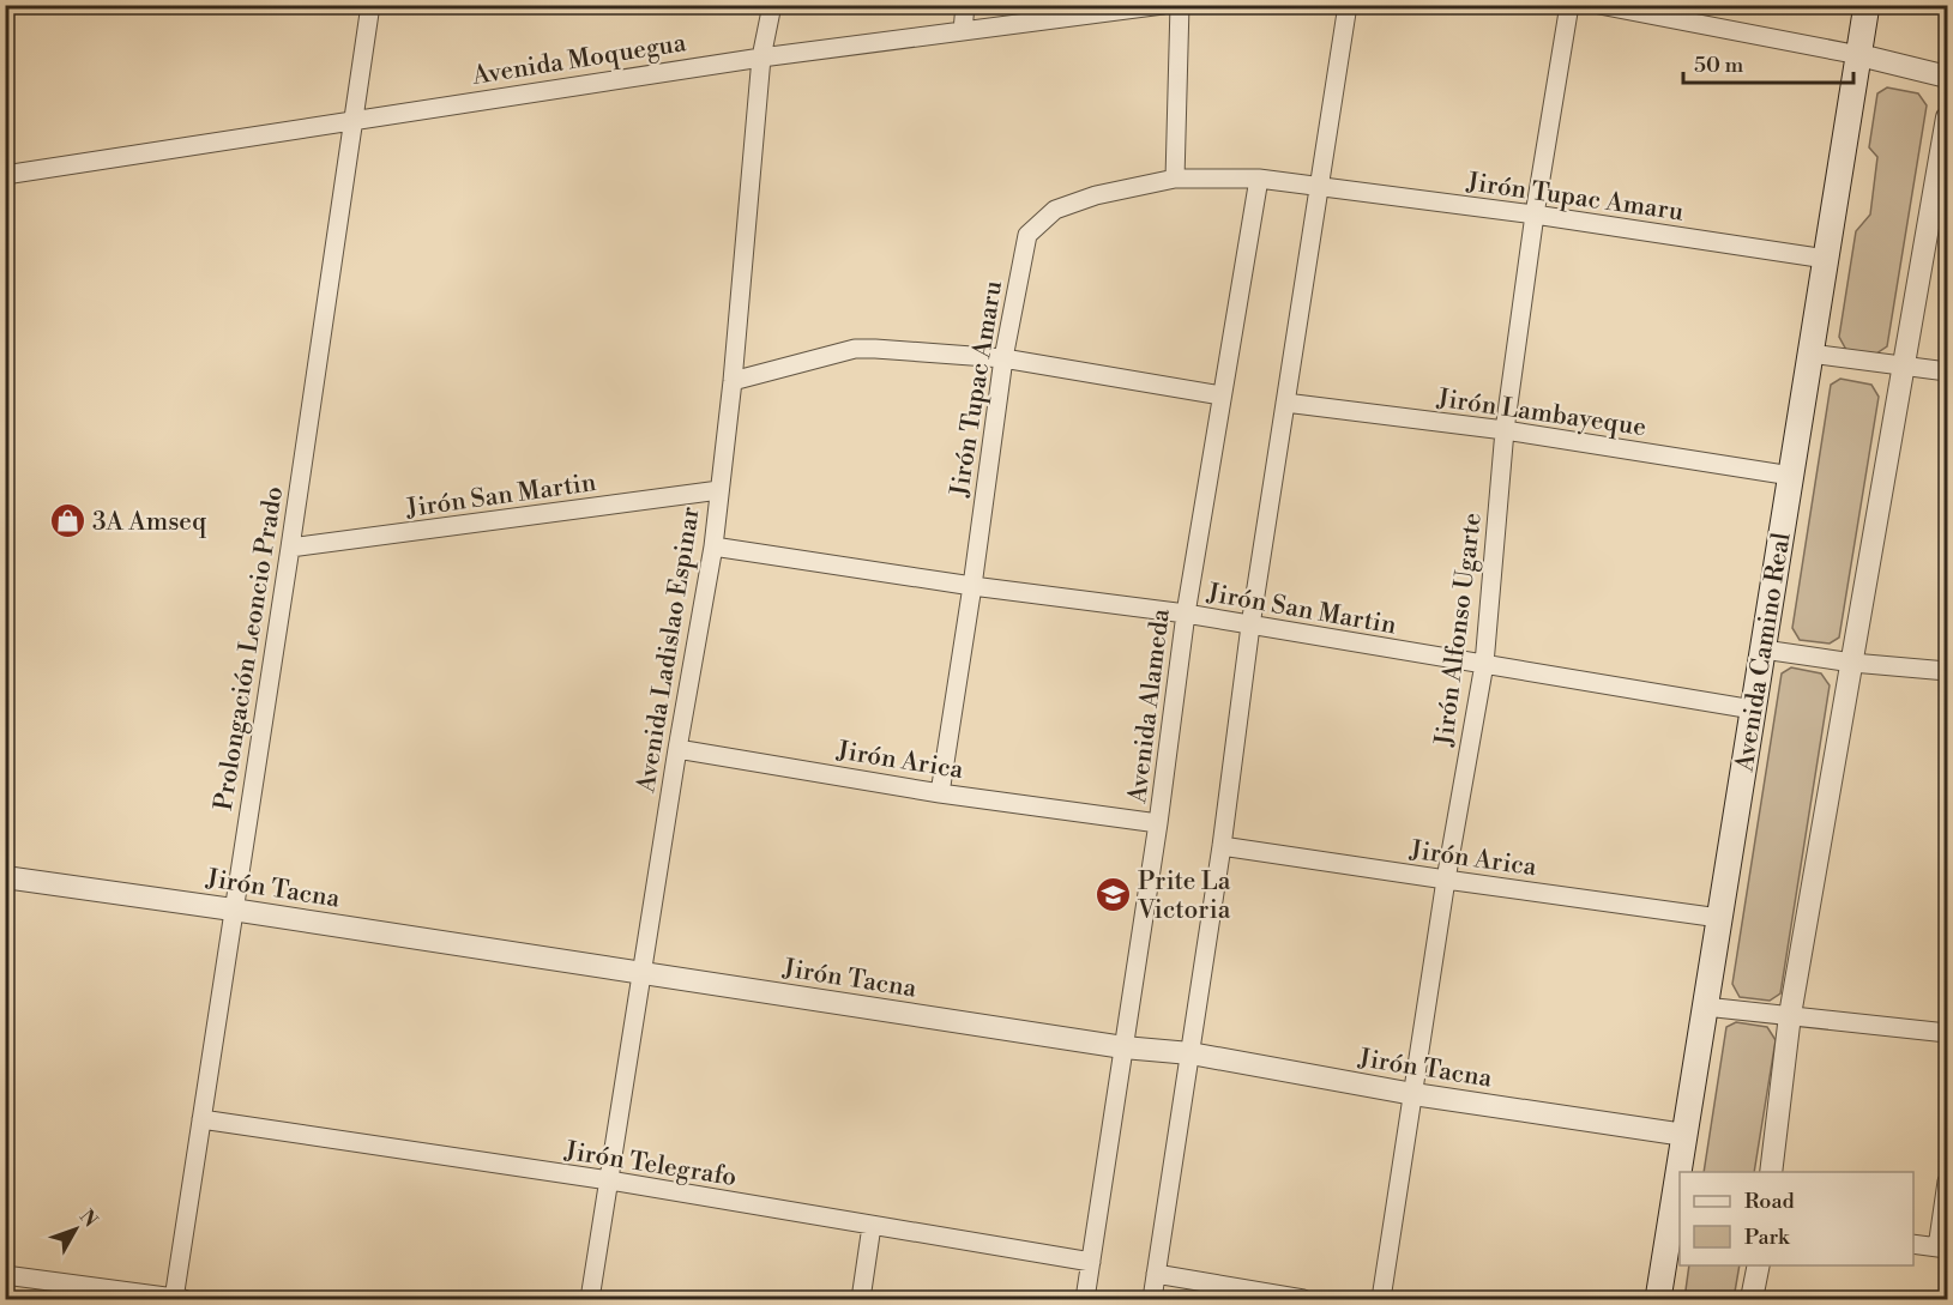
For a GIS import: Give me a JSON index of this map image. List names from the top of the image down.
{
  "streets": {
    "main road": ["Avenida Camino Real"],
    "street": [
      "Avenida Moquegua",
      "Jirón Tupac Amaru",
      "Jirón Lambayeque",
      "Jirón San Martin",
      "Jirón Alfonso Ugarte",
      "Prolongación Leoncio Prado",
      "Avenida Ladislao Espinar",
      "Avenida Alameda",
      "Jirón Arica",
      "Jirón Tacna",
      "Jirón Telegrafo"
    ]
  },
  "crossings": [
    ["Avenida Moquegua", "Prolongación Leoncio Prado"],
    ["Avenida Moquegua", "Avenida Ladislao Espinar"],
    ["Jirón Tupac Amaru", "Jirón San Martin"],
    ["Jirón Tupac Amaru", "Jirón Alfonso Ugarte"],
    ["Jirón Tupac Amaru", "Avenida Camino Real"],
    ["Jirón Tupac Amaru", "Avenida Alameda"],
    ["Jirón Tupac Amaru", "Jirón Arica"],
    ["Jirón Lambayeque", "Jirón Alfonso Ugarte"],
    ["Jirón Lambayeque", "Avenida Camino Real"],
    ["Jirón San Martin", "Jirón Alfonso Ugarte"],
    ["Jirón San Martin", "Prolongación Leoncio Prado"],
    ["Jirón San Martin", "Avenida Ladislao Espinar"],
    ["Jirón San Martin", "Avenida Camino Real"],
    ["Jirón San Martin", "Avenida Alameda"],
    ["Jirón Alfonso Ugarte", "Jirón Arica"],
    ["Jirón Alfonso Ugarte", "Jirón Tacna"],
    ["Prolongación Leoncio Prado", "Jirón Tacna"],
    ["Prolongación Leoncio Prado", "Jirón Telegrafo"],
    ["Avenida Ladislao Espinar", "Jirón Arica"],
    ["Avenida Ladislao Espinar", "Jirón Tacna"],
    ["Avenida Ladislao Espinar", "Jirón Telegrafo"],
    ["Avenida Camino Real", "Jirón Arica"],
    ["Avenida Camino Real", "Jirón Tacna"],
    ["Avenida Alameda", "Jirón Arica"],
    ["Avenida Alameda", "Jirón Tacna"],
    ["Avenida Alameda", "Jirón Telegrafo"]
  ],
  "places": {
    "shop": ["3A Amseq"],
    "school or university": ["Prite La Victoria"]
  },
  "legend": ["Road", "Park"],
  "scale_bar": "50 m",
  "north": "top right"
}
